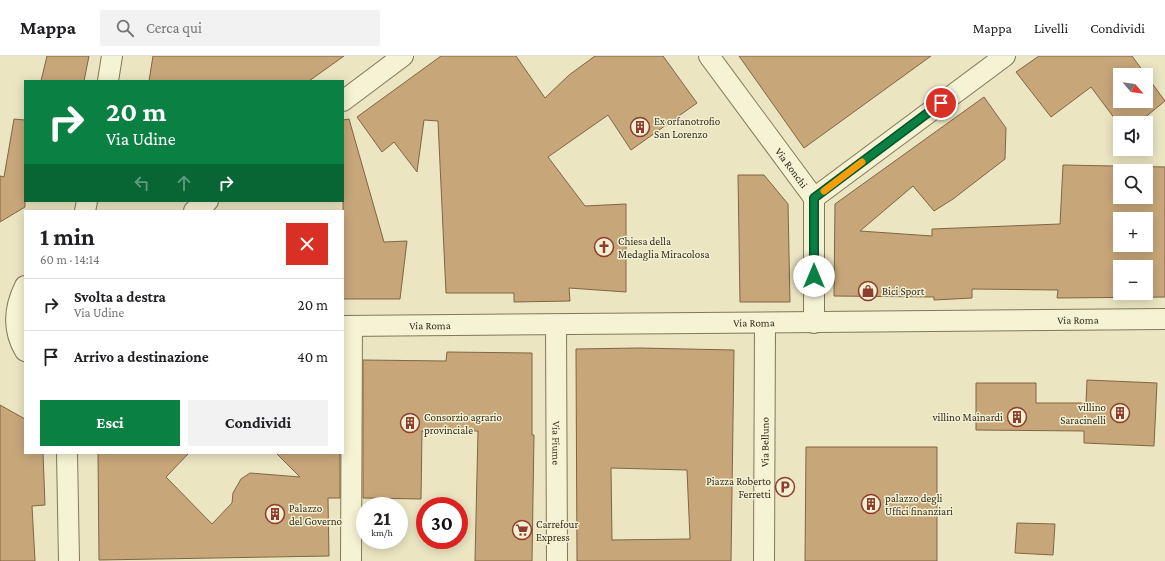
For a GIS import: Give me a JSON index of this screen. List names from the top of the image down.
{
  "streets": {
    "street": [
      "Via Ronchi",
      "Via Roma",
      "Via Belluno",
      "Via Fiume"
    ]
  },
  "crossings": [
    ["Via Ronchi", "Via Roma"],
    ["Via Roma", "Via Belluno"],
    ["Via Roma", "Via Fiume"]
  ],
  "places": {
    "building": [
      "Ex orfanotrofio San Lorenzo",
      "villino Saracinelli",
      "villino Mainardi",
      "Consorzio agrario provinciale",
      "palazzo degli Uffici finanziari",
      "Palazzo del Governo"
    ],
    "church": ["Chiesa della Medaglia Miracolosa"],
    "shop": ["Bici Sport"],
    "parking": ["Piazza Roberto Ferretti"],
    "supermarket": ["Carrefour Express"]
  },
  "north": "bottom right",
  "page": {
    "header": "Mappa",
    "search": "Cerca qui",
    "nav": ["Mappa", "Livelli", "Condividi"],
    "map_buttons": ["+", "−"],
    "turn": ["20 m", "Via Udine"],
    "heading": ["1 min", "60 m · 14:14"],
    "list": [
      {
        "name": "Svolta a destra",
        "note": "Via Udine",
        "value": "20 m"
      },
      {
        "name": "Arrivo a destinazione",
        "value": "40 m"
      }
    ],
    "buttons": ["Esci", "Condividi"],
    "speed": "21 km/h",
    "limit": "30"
  }
}
